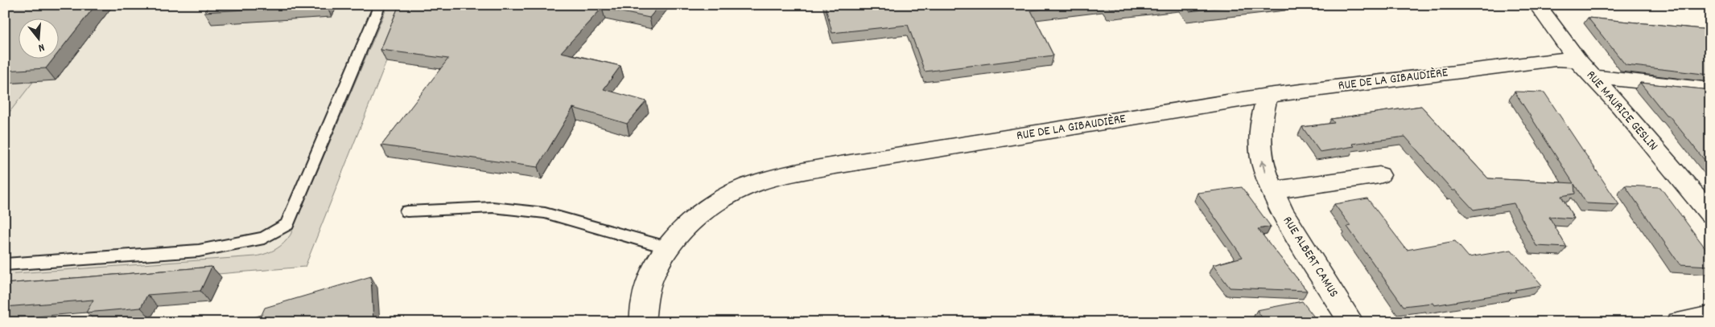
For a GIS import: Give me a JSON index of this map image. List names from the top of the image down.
{
  "streets": {
    "street": ["RUE DE LA GIBAUDIÈRE", "RUE MAURICE GESLIN", "RUE ALBERT CAMUS"]
  },
  "crossings": [
    ["RUE DE LA GIBAUDIÈRE", "RUE MAURICE GESLIN"],
    ["RUE DE LA GIBAUDIÈRE", "RUE ALBERT CAMUS"]
  ],
  "one_way": ["RUE ALBERT CAMUS"],
  "north": "bottom"
}
